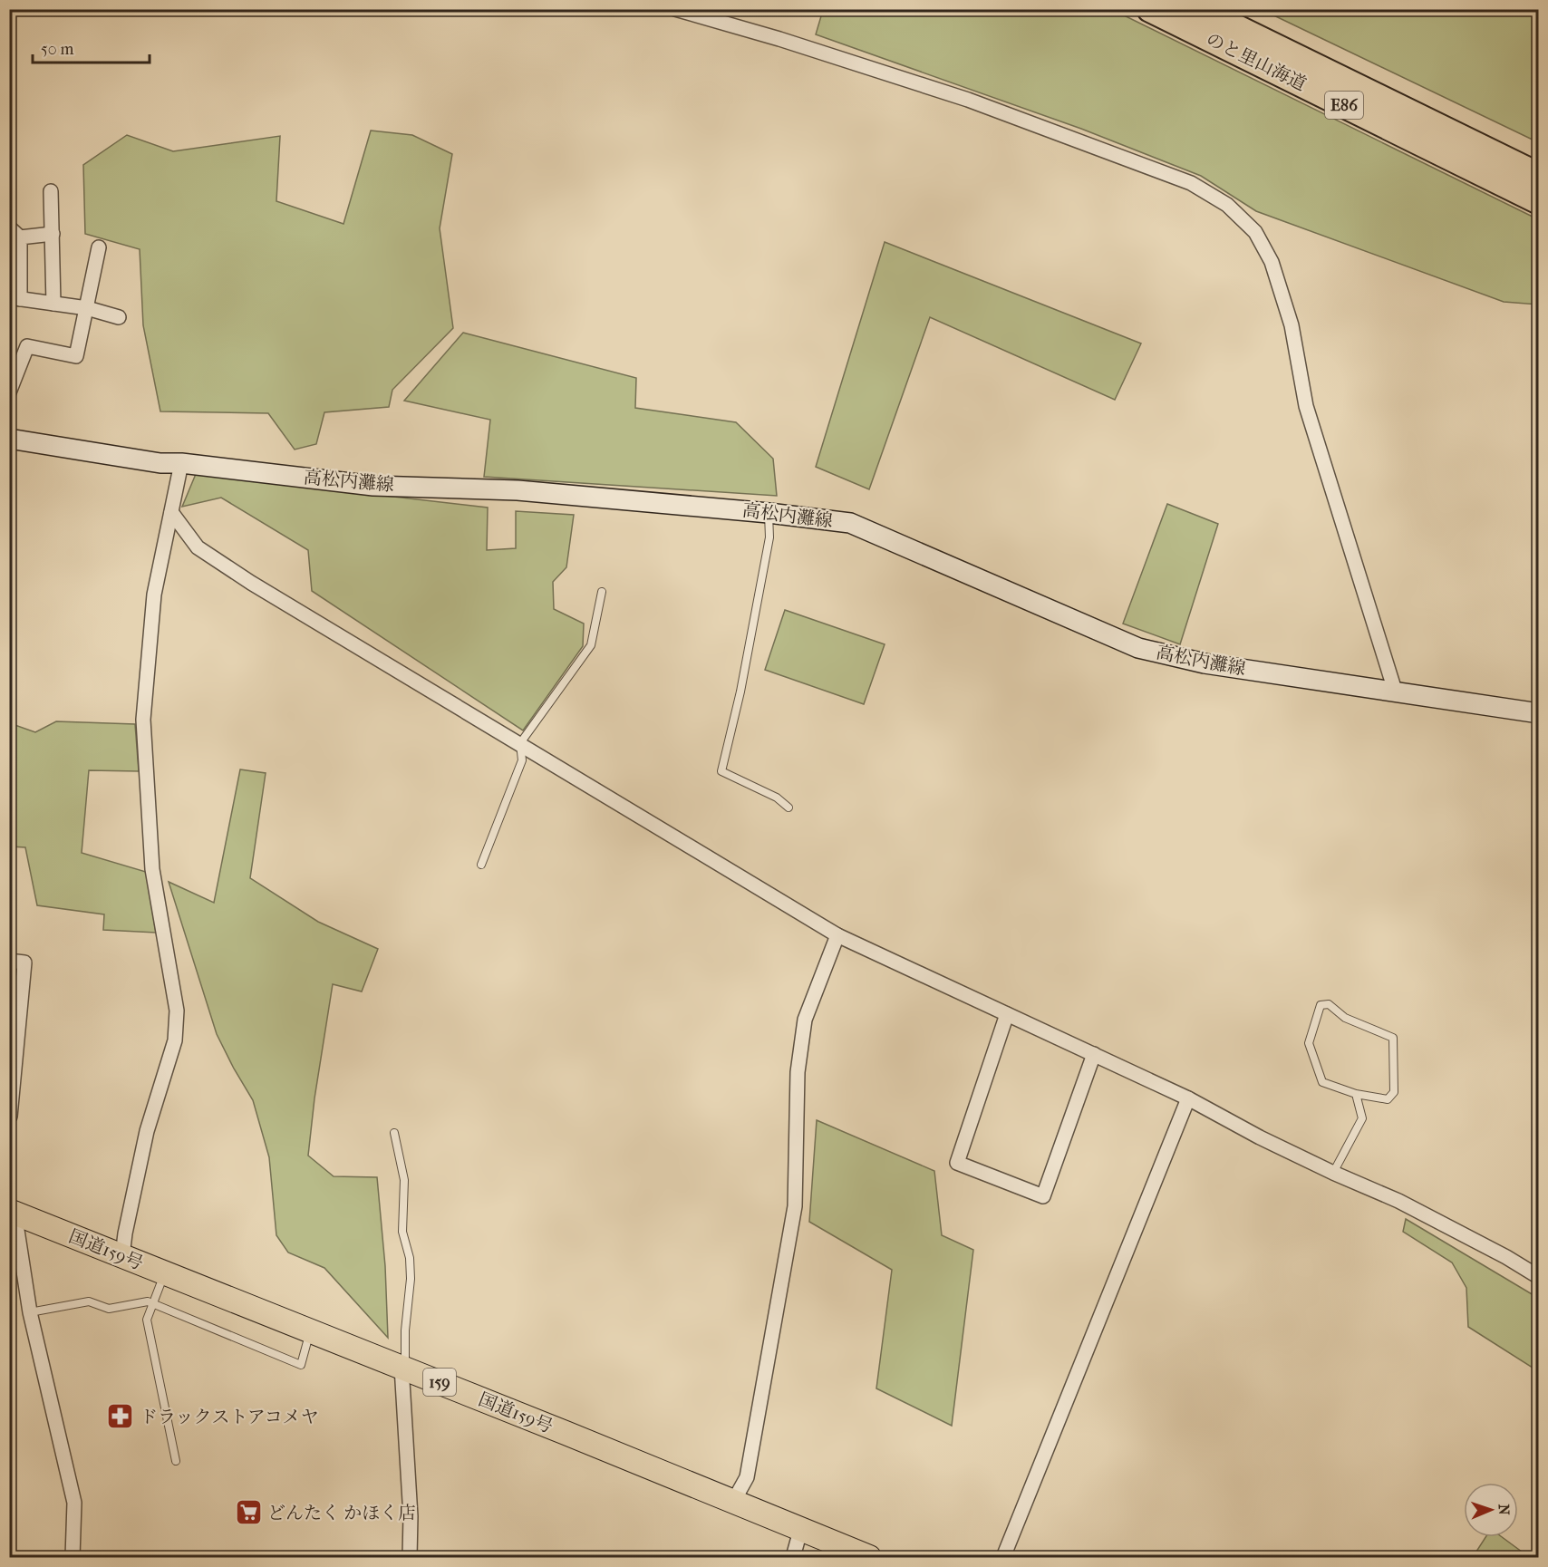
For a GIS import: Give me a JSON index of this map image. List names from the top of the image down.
{
  "streets": {
    "highway": [
      "のと里山海道",
      "E86",
      "国道159号",
      "159"
    ],
    "main road": ["高松内灘線"]
  },
  "places": {
    "pharmacy": ["ドラックストアコメヤ"],
    "supermarket": ["どんたく かほく店"]
  },
  "scale_bar": "50 m",
  "north": "right"
}
